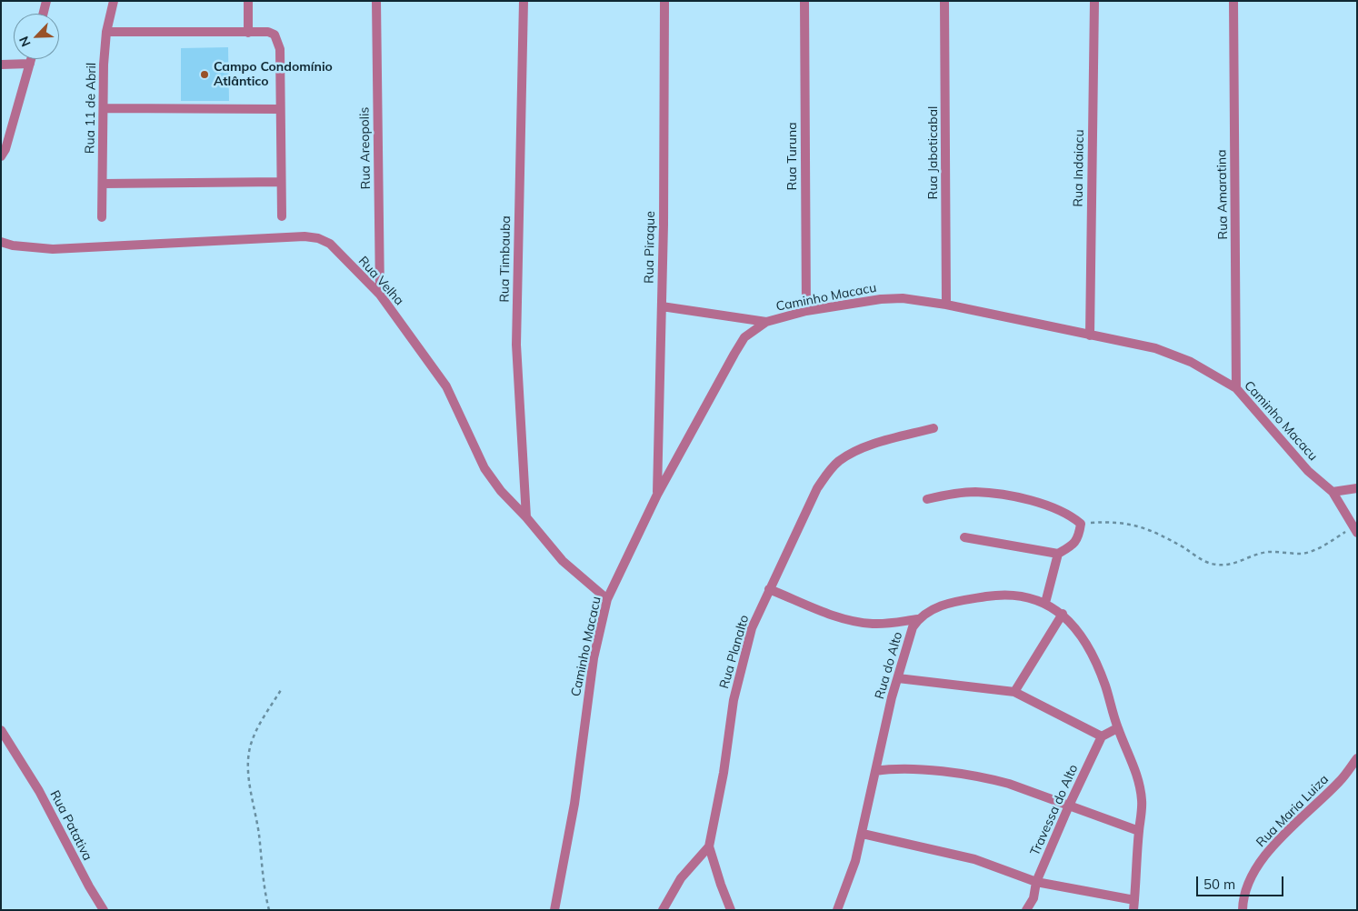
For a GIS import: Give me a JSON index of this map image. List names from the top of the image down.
{
  "streets": {
    "street": [
      "Rua 11 de Abril",
      "Rua Areopolis",
      "Rua Jaboticabal",
      "Rua Turuna",
      "Rua Indaiacu",
      "Rua Amaratina",
      "Rua Piraque",
      "Rua Timbauba",
      "Rua Velha",
      "Caminho Macacu",
      "Rua Planalto",
      "Rua do Alto",
      "Travessa do Alto",
      "Rua Maria Luiza",
      "Rua Patativa"
    ]
  },
  "crossings": [
    ["Rua Areopolis", "Rua Velha"],
    ["Rua Jaboticabal", "Caminho Macacu"],
    ["Rua Turuna", "Caminho Macacu"],
    ["Rua Indaiacu", "Caminho Macacu"],
    ["Rua Amaratina", "Caminho Macacu"],
    ["Rua Piraque", "Caminho Macacu"],
    ["Rua Timbauba", "Rua Velha"],
    ["Rua Velha", "Caminho Macacu"]
  ],
  "places": ["Campo Condomínio Atlântico"],
  "scale_bar": "50 m",
  "north": "bottom left"
}
